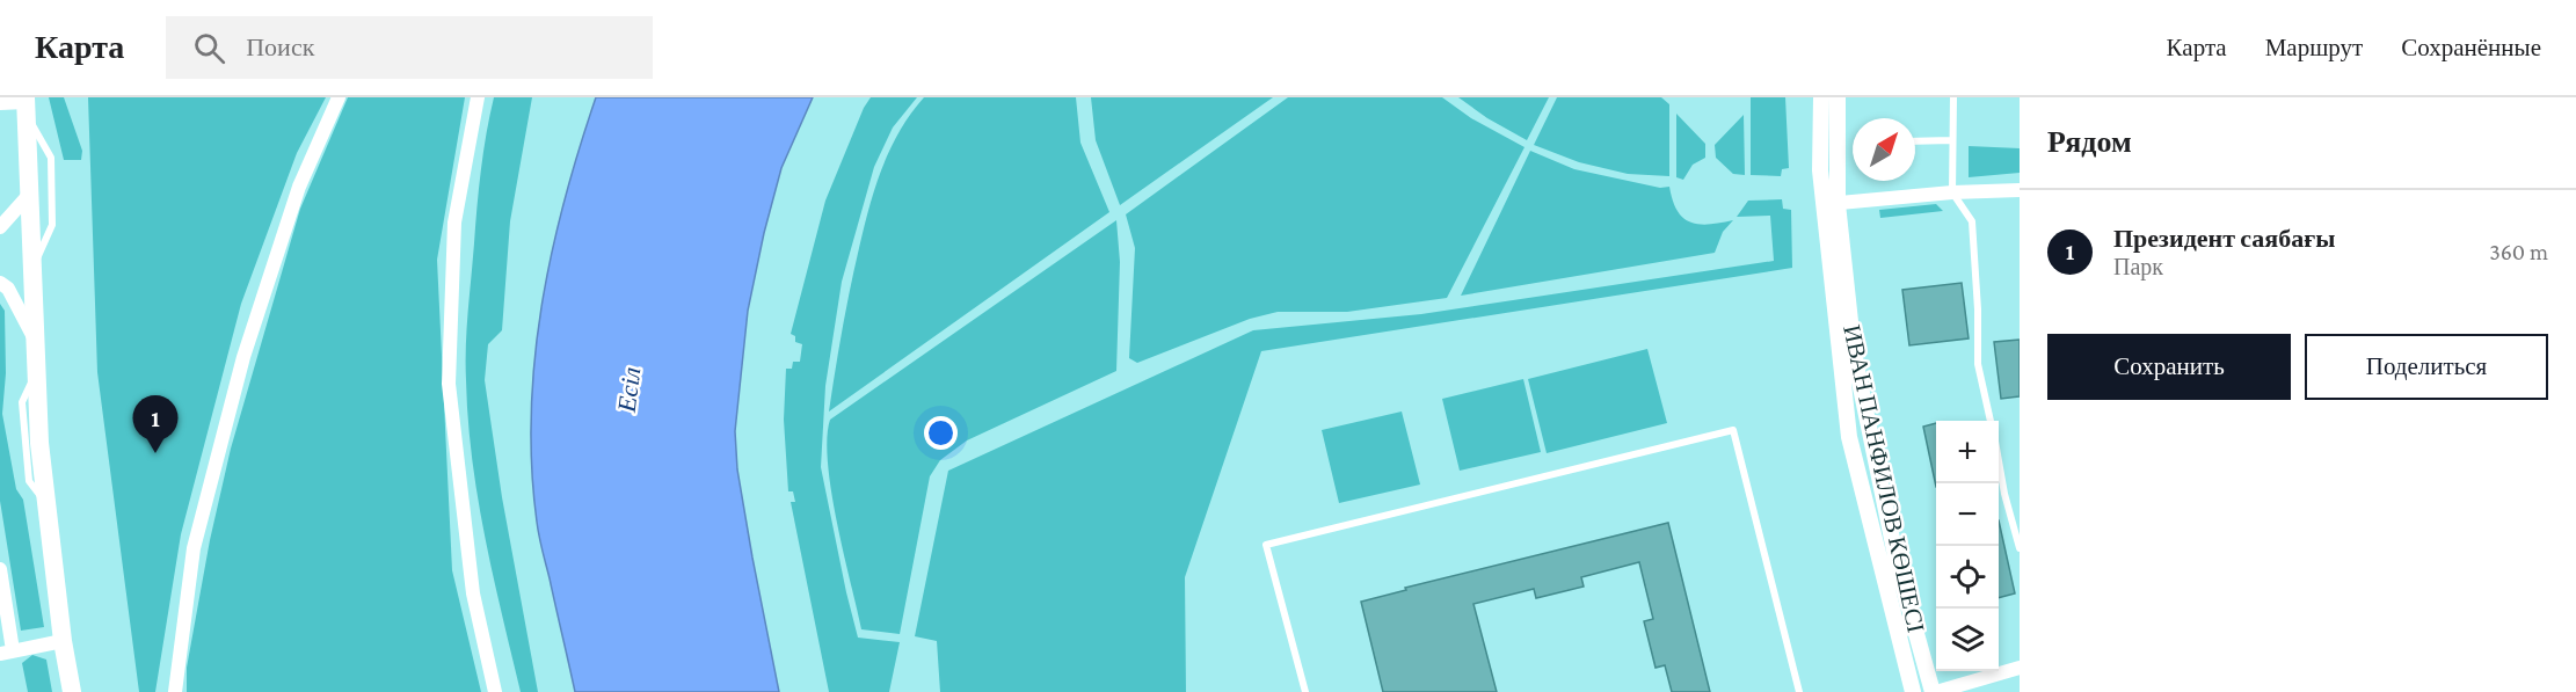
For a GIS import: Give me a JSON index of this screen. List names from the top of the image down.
{
  "streets": {
    "street": ["ИВАН ПАНФИЛОВ КӨШЕСІ"]
  },
  "water": ["Есіл"],
  "north": "top right",
  "page": {
    "header": "Карта",
    "search": "Поиск",
    "nav": ["Карта", "Маршрут", "Сохранённые"],
    "heading": "Рядом",
    "list": [
      {
        "mark": "1",
        "name": "Президент саябағы",
        "note": "Парк",
        "value": "360 m"
      }
    ],
    "buttons": ["Сохранить", "Поделиться"],
    "pins": "1",
    "map_buttons": ["+", "−"]
  }
}
